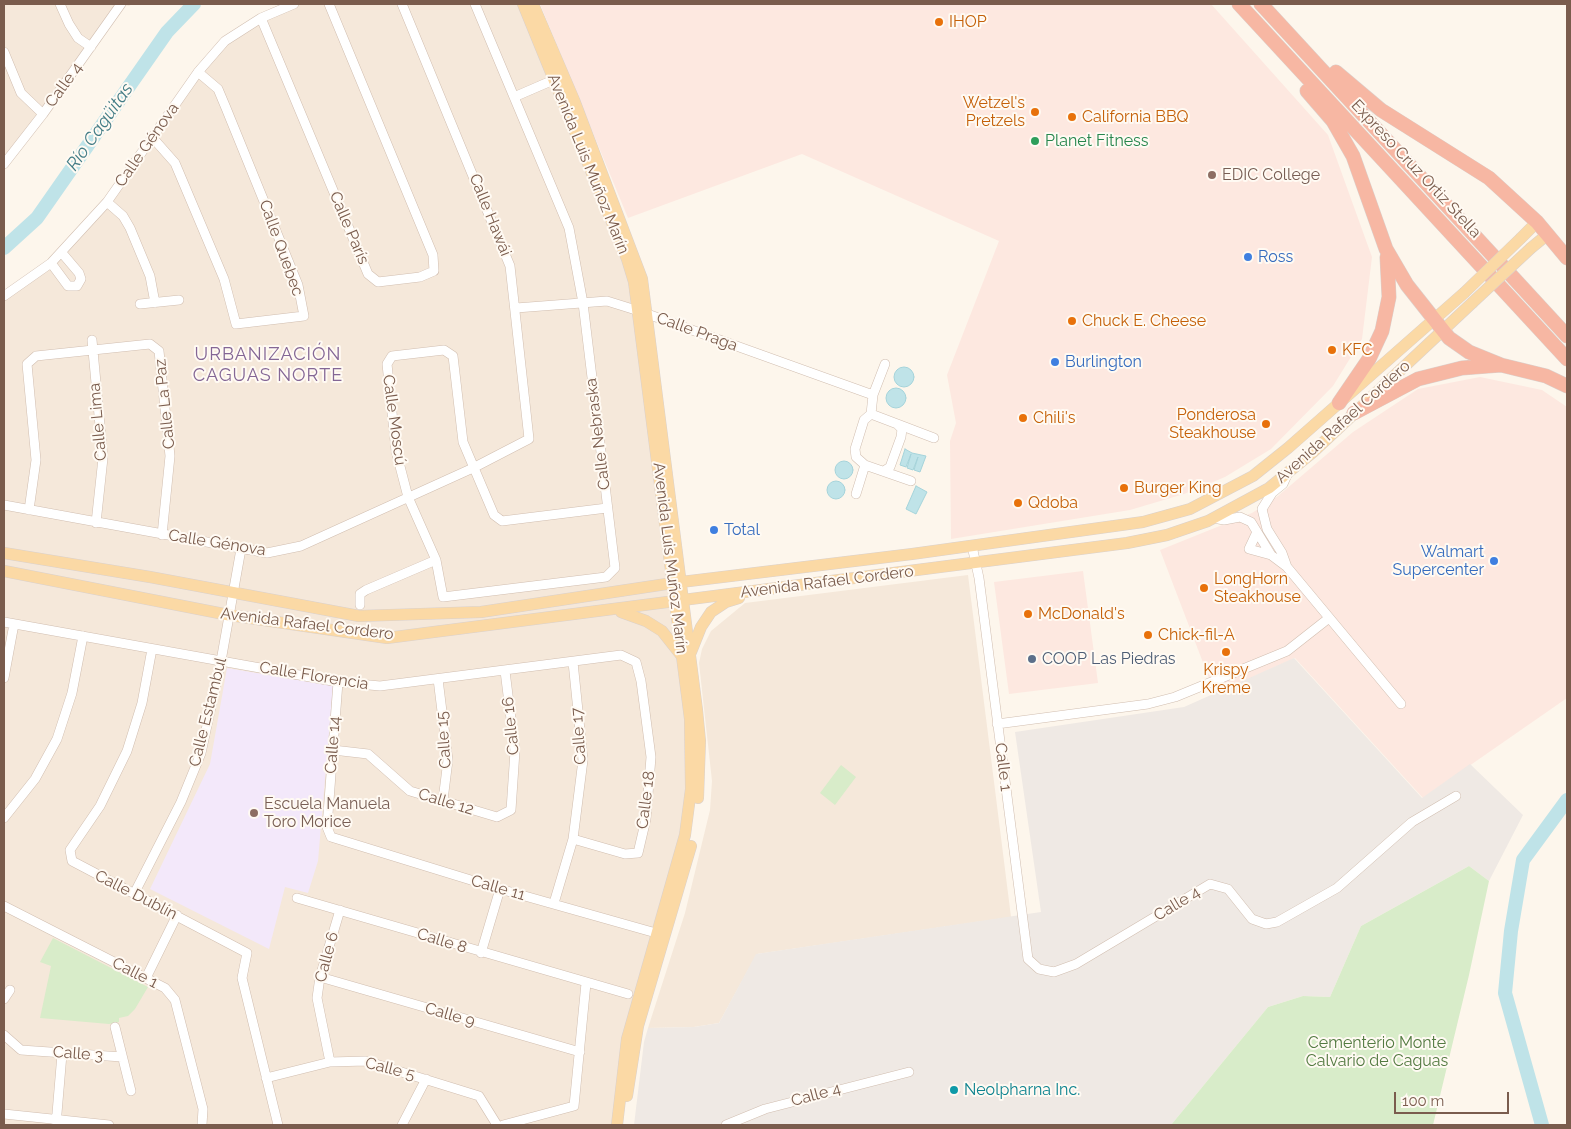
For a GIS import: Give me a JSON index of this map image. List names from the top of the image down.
{
  "streets": {
    "highway": ["Expreso Cruz Ortiz Stella"],
    "main road": ["Avenida Luis Muñoz Marín", "Avenida Rafael Cordero"],
    "street": [
      "Calle 4",
      "Calle Génova",
      "Calle Hawái",
      "Calle París",
      "Calle Quebec",
      "Calle Praga",
      "Calle La Paz",
      "Calle Moscú",
      "Calle Lima",
      "Calle Nebraska",
      "Calle Florencia",
      "Calle Estambul",
      "Calle 16",
      "Calle 17",
      "Calle 15",
      "Calle 14",
      "Calle 1",
      "Calle 18",
      "Calle 12",
      "Calle 11",
      "Calle Dublín",
      "Calle 8",
      "Calle 6",
      "Calle 9",
      "Calle 3",
      "Calle 5"
    ]
  },
  "crossings": [
    ["Calle 4", "Calle 1"],
    ["Calle Génova", "Calle Hawái"],
    ["Calle Génova", "Calle París"],
    ["Calle Génova", "Calle Quebec"],
    ["Calle Génova", "Calle La Paz"],
    ["Calle Génova", "Calle Moscú"],
    ["Calle Génova", "Calle Lima"],
    ["Calle Génova", "Calle Estambul"],
    ["Avenida Luis Muñoz Marín", "Calle Praga"],
    ["Avenida Luis Muñoz Marín", "Avenida Rafael Cordero"],
    ["Avenida Luis Muñoz Marín", "Calle 11"],
    ["Calle Hawái", "Calle Praga"],
    ["Calle Praga", "Calle Nebraska"],
    ["Calle La Paz", "Calle Lima"],
    ["Calle Moscú", "Calle Nebraska"],
    ["Avenida Rafael Cordero", "Calle Estambul"],
    ["Avenida Rafael Cordero", "Calle 1"],
    ["Calle Florencia", "Calle Estambul"],
    ["Calle Florencia", "Calle 16"],
    ["Calle Florencia", "Calle 17"],
    ["Calle Florencia", "Calle 15"],
    ["Calle Florencia", "Calle 14"],
    ["Calle Florencia", "Calle 18"],
    ["Calle Florencia", "Calle Dublín"],
    ["Calle Estambul", "Calle Dublín"],
    ["Calle 16", "Calle 12"],
    ["Calle 17", "Calle 18"],
    ["Calle 17", "Calle 11"],
    ["Calle 15", "Calle 12"],
    ["Calle 14", "Calle 12"],
    ["Calle 14", "Calle 11"],
    ["Calle Dublín", "Calle 5"],
    ["Calle 8", "Calle 6"],
    ["Calle 6", "Calle 9"],
    ["Calle 6", "Calle 5"]
  ],
  "districts": ["URBANIZACIÓN CAGUAS NORTE"],
  "water": ["Río Cagüitas"],
  "parks": ["Cementerio Monte Calvario de Caguas"],
  "places": [
    "IHOP",
    "Wetzel's Pretzels",
    "California BBQ",
    "Planet Fitness",
    "EDIC College",
    "Ross",
    "Chuck E. Cheese",
    "KFC",
    "Burlington",
    "Chili's",
    "Ponderosa Steakhouse",
    "Burger King",
    "Qdoba",
    "Total",
    "Walmart Supercenter",
    "LongHorn Steakhouse",
    "McDonald's",
    "Chick-fil-A",
    "Krispy Kreme",
    "COOP Las Piedras",
    "Escuela Manuela Toro Morice",
    "Neolpharna Inc."
  ],
  "scale_bar": "100 m"
}
